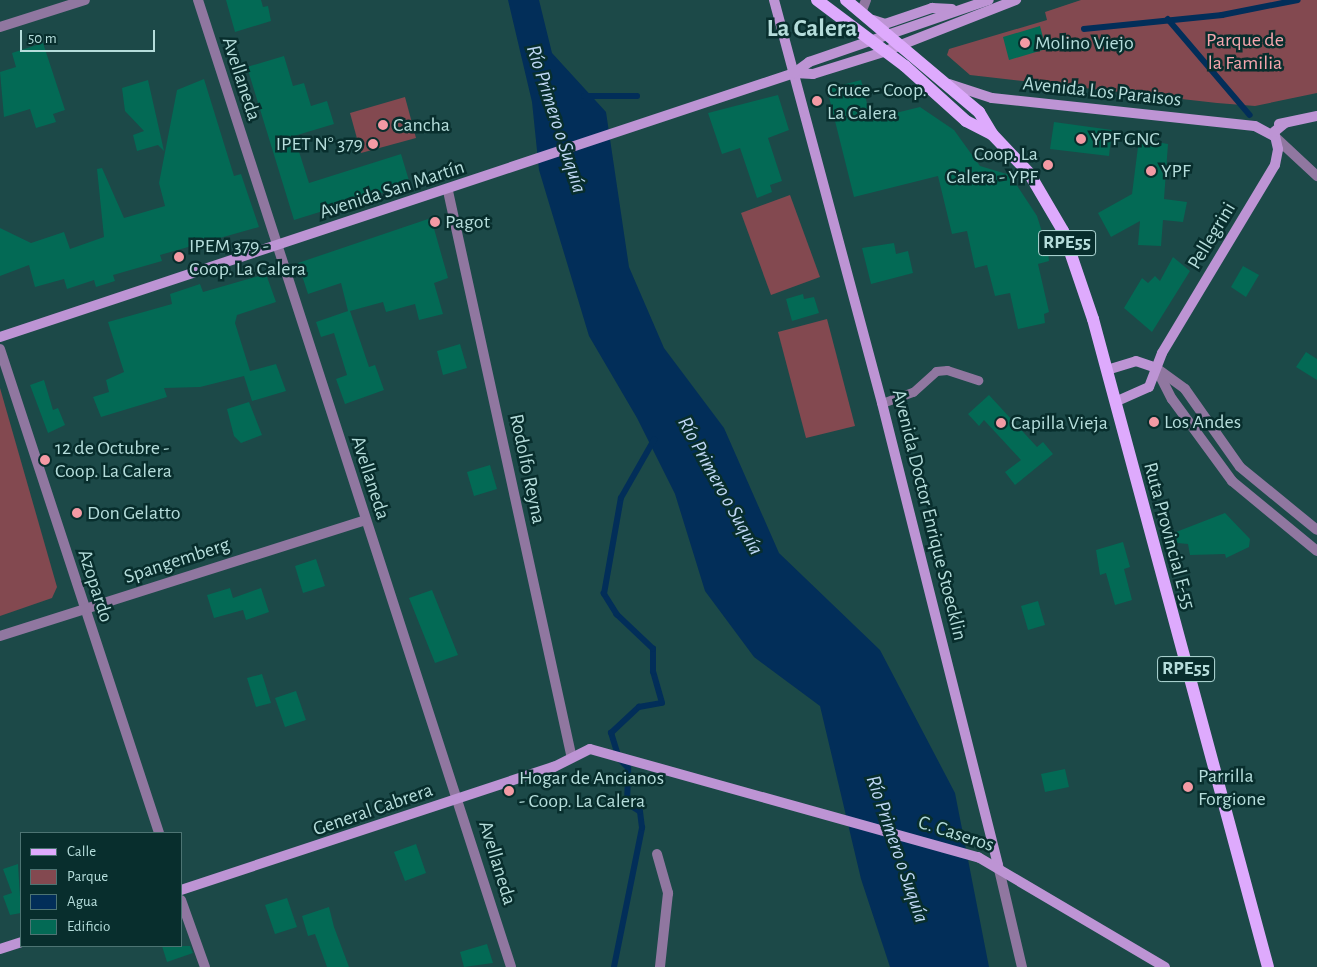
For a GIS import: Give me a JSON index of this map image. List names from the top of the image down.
{
  "streets": {
    "main road": ["RPE55", "Ruta Provincial E-55"],
    "street": [
      "Avellaneda",
      "Avenida Los Paraisos",
      "Avenida San Martín",
      "Pellegrini",
      "Rodolfo Reyna",
      "Avenida Doctor Enrique Stoecklin",
      "Spangemberg",
      "Azopardo",
      "General Cabrera",
      "C. Caseros"
    ]
  },
  "crossings": [
    ["Avellaneda", "Avenida San Martín"],
    ["Avellaneda", "Spangemberg"],
    ["Avellaneda", "General Cabrera"],
    ["Avenida Los Paraisos", "Pellegrini"],
    ["Avenida Los Paraisos", "Ruta Provincial E-55"],
    ["Avenida San Martín", "Rodolfo Reyna"],
    ["Avenida San Martín", "Avenida Doctor Enrique Stoecklin"],
    ["Avenida San Martín", "Ruta Provincial E-55"],
    ["Pellegrini", "Ruta Provincial E-55"],
    ["Rodolfo Reyna", "General Cabrera"],
    ["Rodolfo Reyna", "C. Caseros"],
    ["Avenida Doctor Enrique Stoecklin", "C. Caseros"],
    ["Spangemberg", "Azopardo"],
    ["General Cabrera", "C. Caseros"]
  ],
  "districts": ["La Calera"],
  "water": ["Río Primero o Suquía"],
  "parks": ["Parque de la Familia"],
  "places": [
    "Molino Viejo",
    "Cruce - Coop. La Calera",
    "Cancha",
    "YPF GNC",
    "IPET N° 379",
    "Coop. La Calera - YPF",
    "YPF",
    "Pagot",
    "IPEM 379 - Coop. La Calera",
    "Los Andes",
    "Capilla Vieja",
    "12 de Octubre - Coop. La Calera",
    "Don Gelatto",
    "Parrilla Forgione",
    "Hogar de Ancianos - Coop. La Calera"
  ],
  "legend": [
    "Calle",
    "Parque",
    "Agua",
    "Edificio"
  ],
  "scale_bar": "50 m"
}
